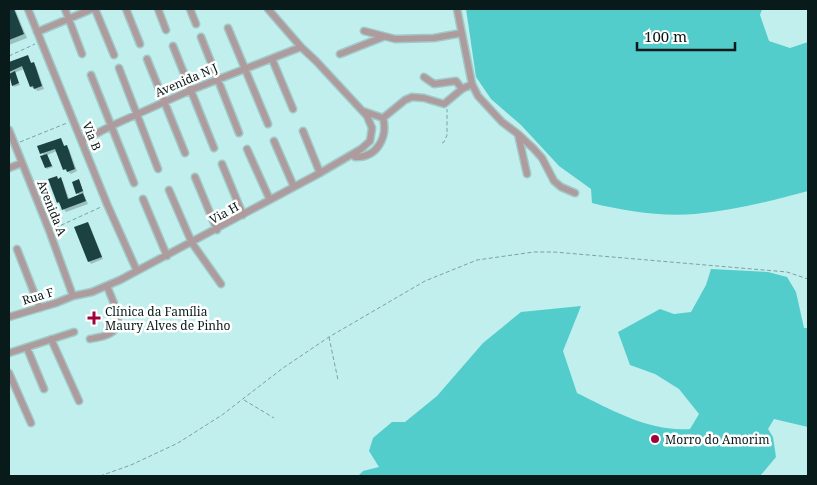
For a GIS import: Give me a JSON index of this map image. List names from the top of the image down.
{
  "streets": {
    "street": [
      "Avenida N J",
      "Via B",
      "Avenida A",
      "Via H",
      "Rua F"
    ]
  },
  "crossings": [
    ["Avenida N J", "Via B"],
    ["Via B", "Via H"],
    ["Avenida A", "Via H"],
    ["Avenida A", "Rua F"],
    ["Via H", "Rua F"]
  ],
  "places": {
    "health": ["Clínica da Família Maury Alves de Pinho"],
    "other": ["Morro do Amorim"]
  },
  "scale_bar": "100 m"
}
